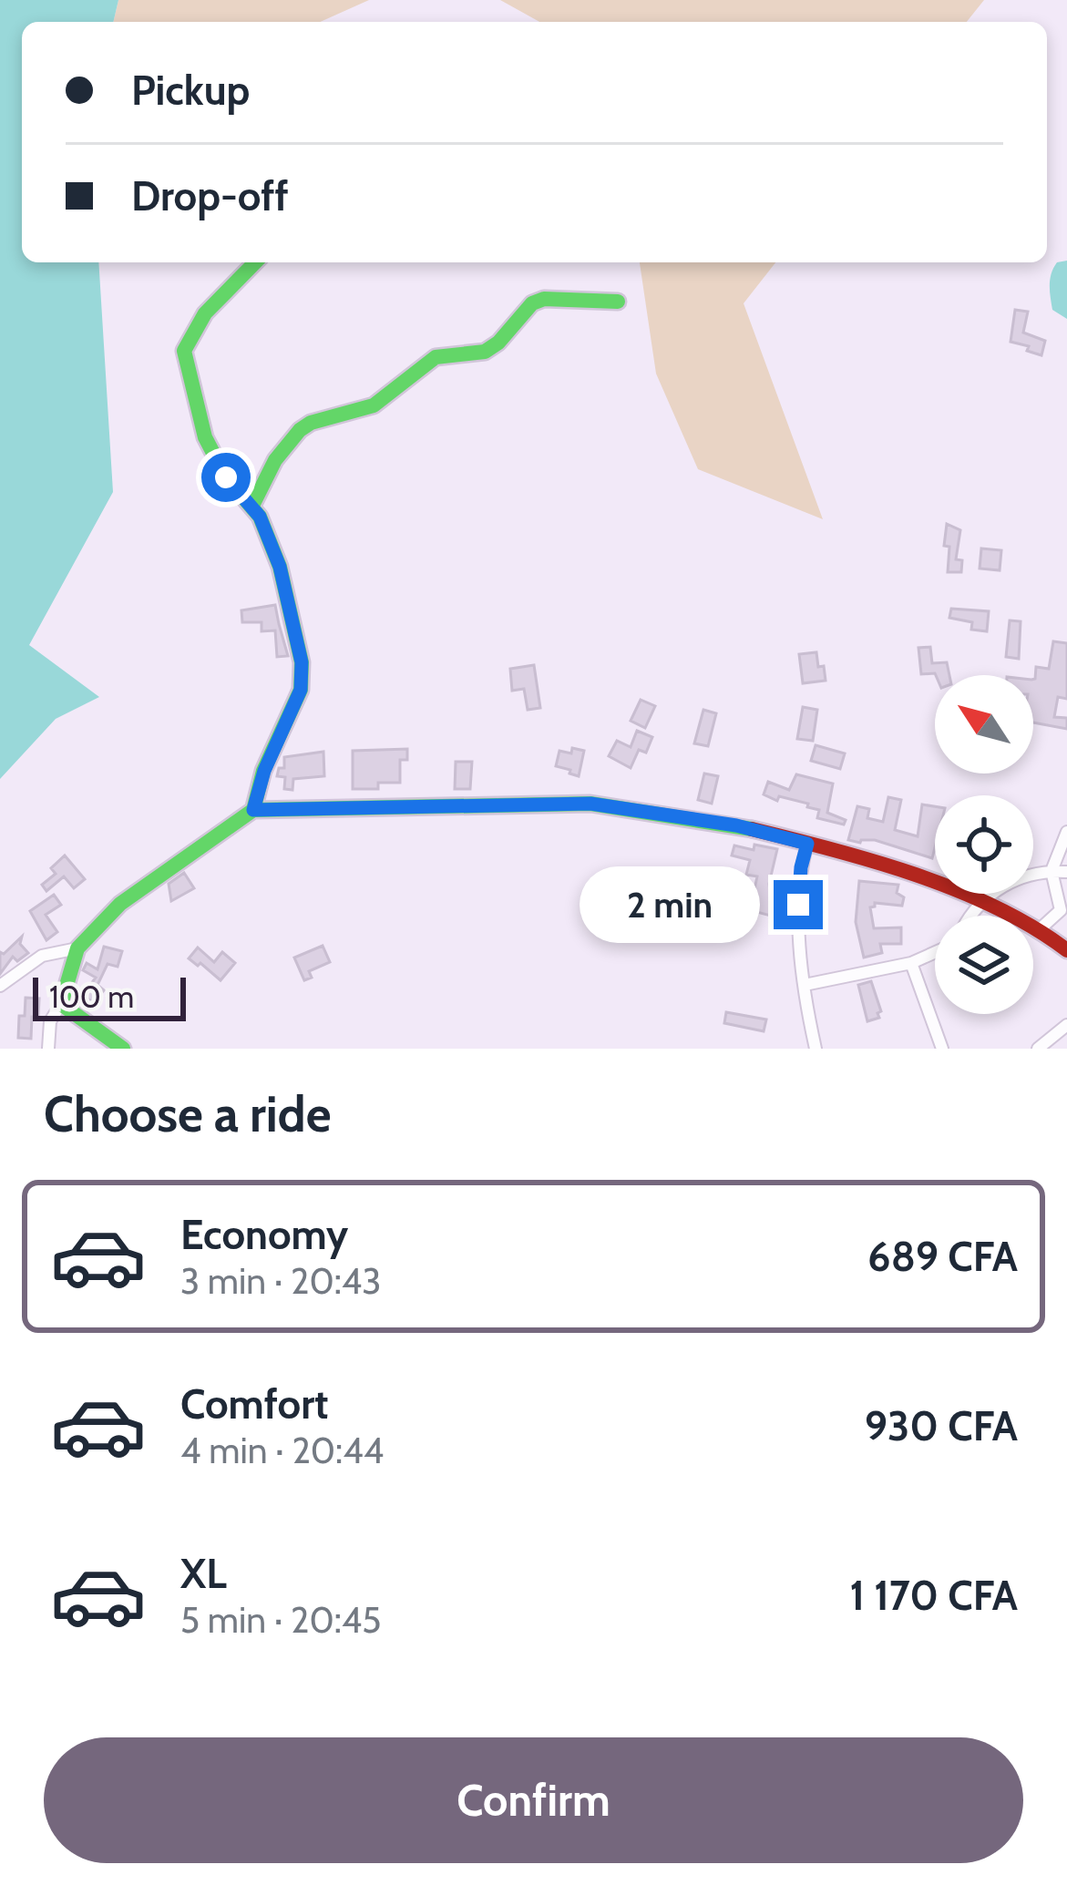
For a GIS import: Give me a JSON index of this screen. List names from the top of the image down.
{
  "scale_bar": "100 m",
  "north": "top left",
  "page": {
    "banner": ["Pickup", "Drop-off"],
    "bubble": "2 min",
    "scale": "100 m",
    "heading": "Choose a ride",
    "list": [
      {
        "name": "Economy",
        "note": "3 min · 20:43",
        "value": "689 CFA"
      },
      {
        "name": "Comfort",
        "note": "4 min · 20:44",
        "value": "930 CFA"
      },
      {
        "name": "XL",
        "note": "5 min · 20:45",
        "value": "1 170 CFA"
      }
    ],
    "buttons": "Confirm"
  }
}
